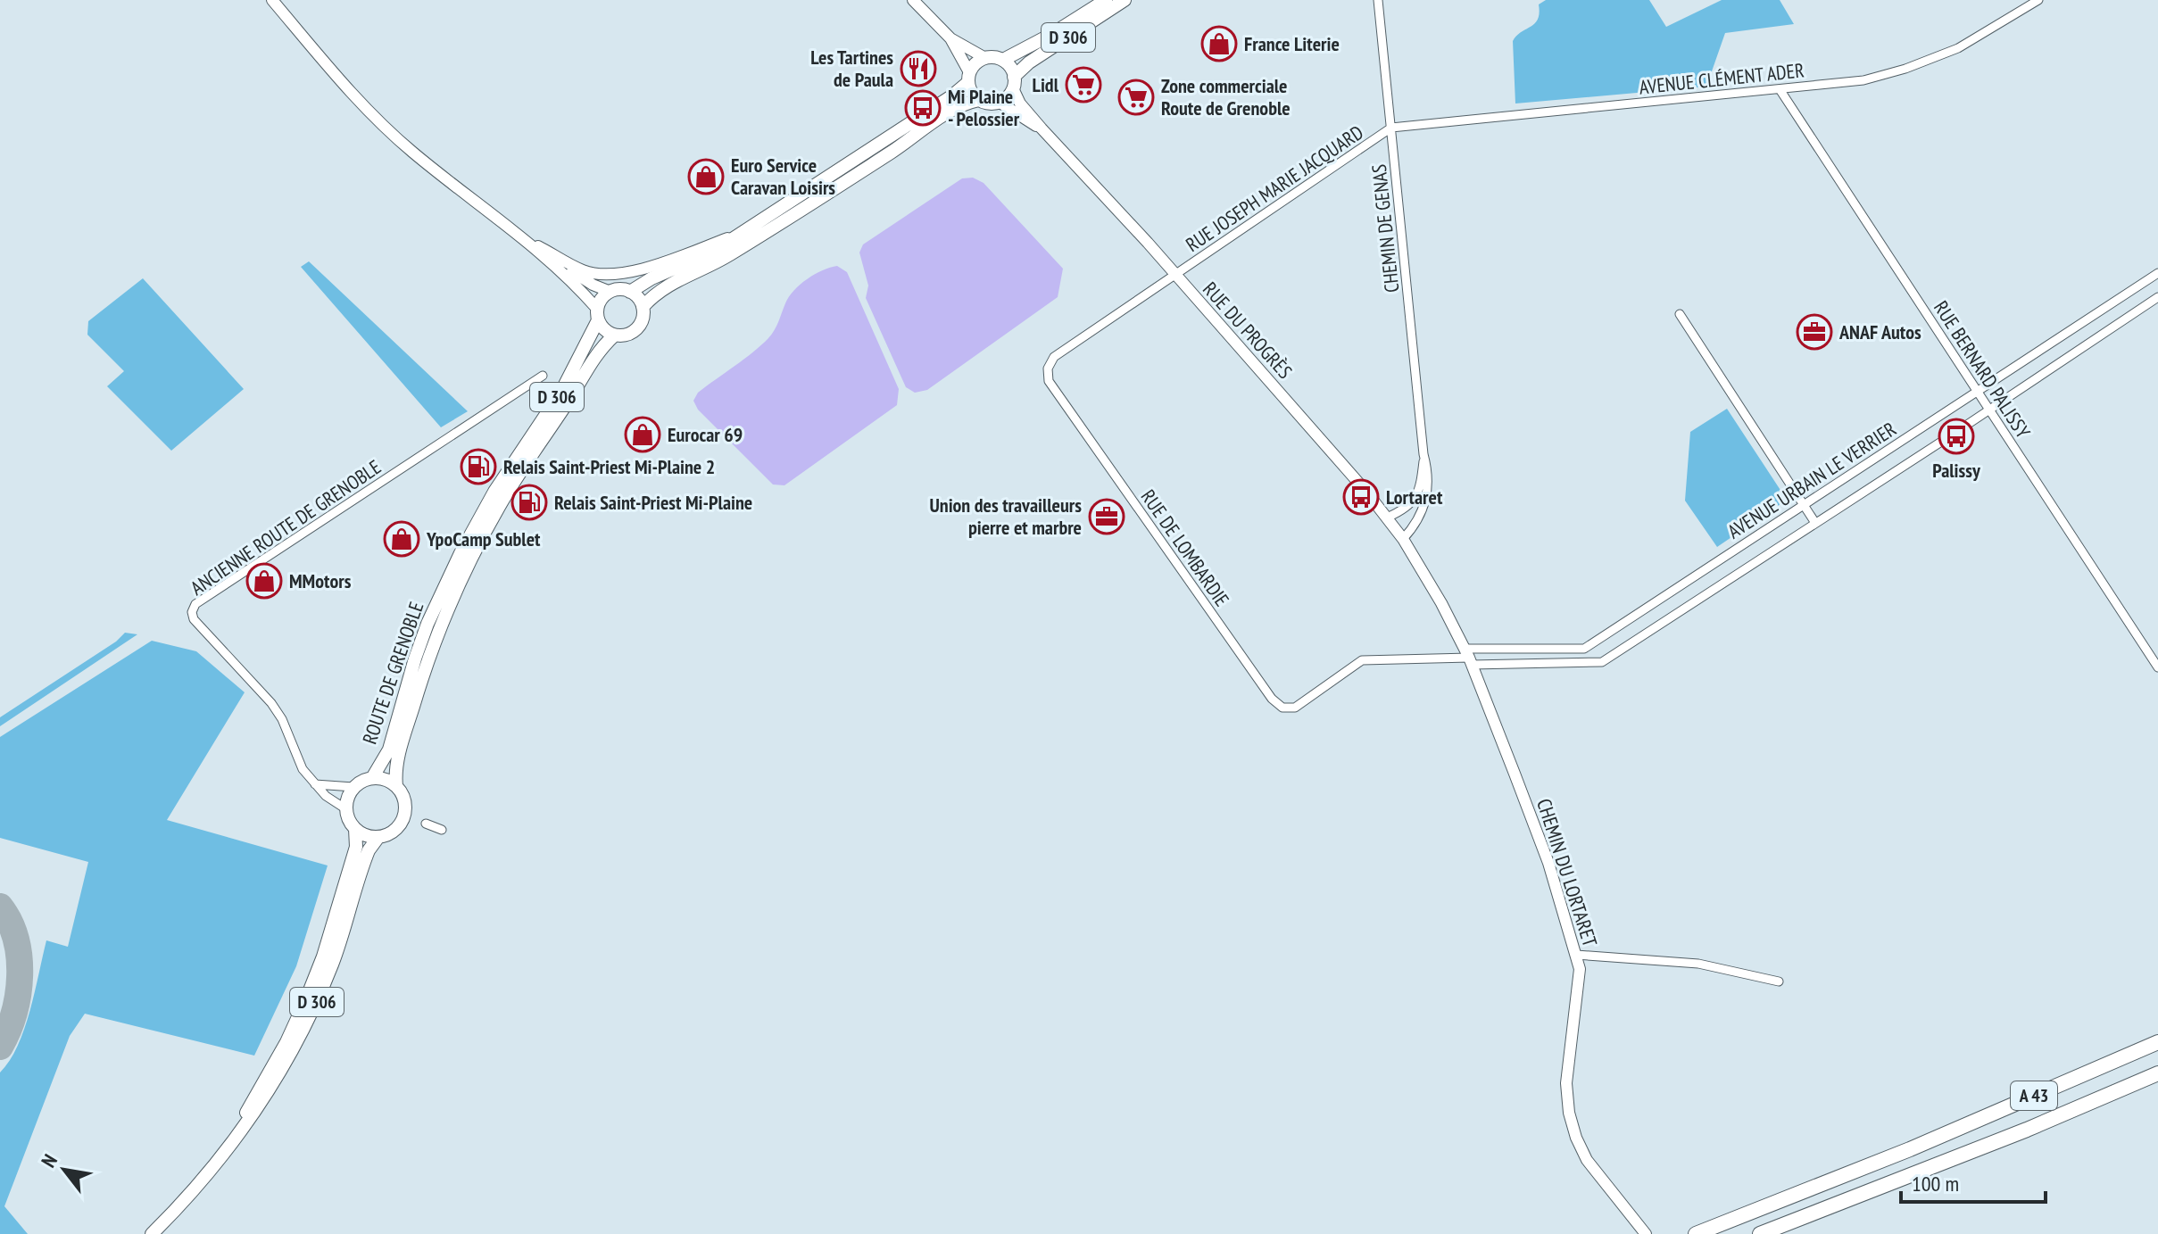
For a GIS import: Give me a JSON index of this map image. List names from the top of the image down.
{
  "streets": {
    "highway": ["A 43"],
    "main road": [
      "D 306",
      "RUE DU PROGRÈS",
      "ROUTE DE GRENOBLE",
      "CHEMIN DU LORTARET"
    ],
    "street": [
      "AVENUE CLÉMENT ADER",
      "RUE JOSEPH MARIE JACQUARD",
      "CHEMIN DE GENAS",
      "RUE BERNARD PALISSY",
      "AVENUE URBAIN LE VERRIER",
      "ANCIENNE ROUTE DE GRENOBLE",
      "RUE DE LOMBARDIE"
    ]
  },
  "crossings": [
    ["D 306", "RUE DU PROGRÈS"],
    ["D 306", "ANCIENNE ROUTE DE GRENOBLE"],
    ["D 306", "ROUTE DE GRENOBLE"],
    ["AVENUE CLÉMENT ADER", "RUE JOSEPH MARIE JACQUARD"],
    ["AVENUE CLÉMENT ADER", "CHEMIN DE GENAS"],
    ["AVENUE CLÉMENT ADER", "RUE BERNARD PALISSY"],
    ["RUE JOSEPH MARIE JACQUARD", "CHEMIN DE GENAS"],
    ["RUE JOSEPH MARIE JACQUARD", "RUE DU PROGRÈS"],
    ["RUE JOSEPH MARIE JACQUARD", "RUE DE LOMBARDIE"],
    ["CHEMIN DE GENAS", "RUE DU PROGRÈS"],
    ["RUE DU PROGRÈS", "RUE DE LOMBARDIE"],
    ["RUE DU PROGRÈS", "CHEMIN DU LORTARET"],
    ["RUE BERNARD PALISSY", "AVENUE URBAIN LE VERRIER"],
    ["AVENUE URBAIN LE VERRIER", "RUE DE LOMBARDIE"],
    ["AVENUE URBAIN LE VERRIER", "CHEMIN DU LORTARET"],
    ["ANCIENNE ROUTE DE GRENOBLE", "ROUTE DE GRENOBLE"],
    ["RUE DE LOMBARDIE", "CHEMIN DU LORTARET"]
  ],
  "places": {
    "shop": [
      "France Literie",
      "Euro Service Caravan Loisirs",
      "Eurocar 69",
      "YpoCamp Sublet",
      "MMotors"
    ],
    "restaurant": ["Les Tartines de Paula"],
    "supermarket": ["Lidl", "Zone commerciale Route de Grenoble"],
    "bus stop": ["Mi Plaine - Pelossier", "Palissy", "Lortaret"],
    "office": ["ANAF Autos", "Union des travailleurs pierre et marbre"],
    "fuel station": ["Relais Saint-Priest Mi-Plaine 2", "Relais Saint-Priest Mi-Plaine"]
  },
  "scale_bar": "100 m",
  "north": "top left"
}
